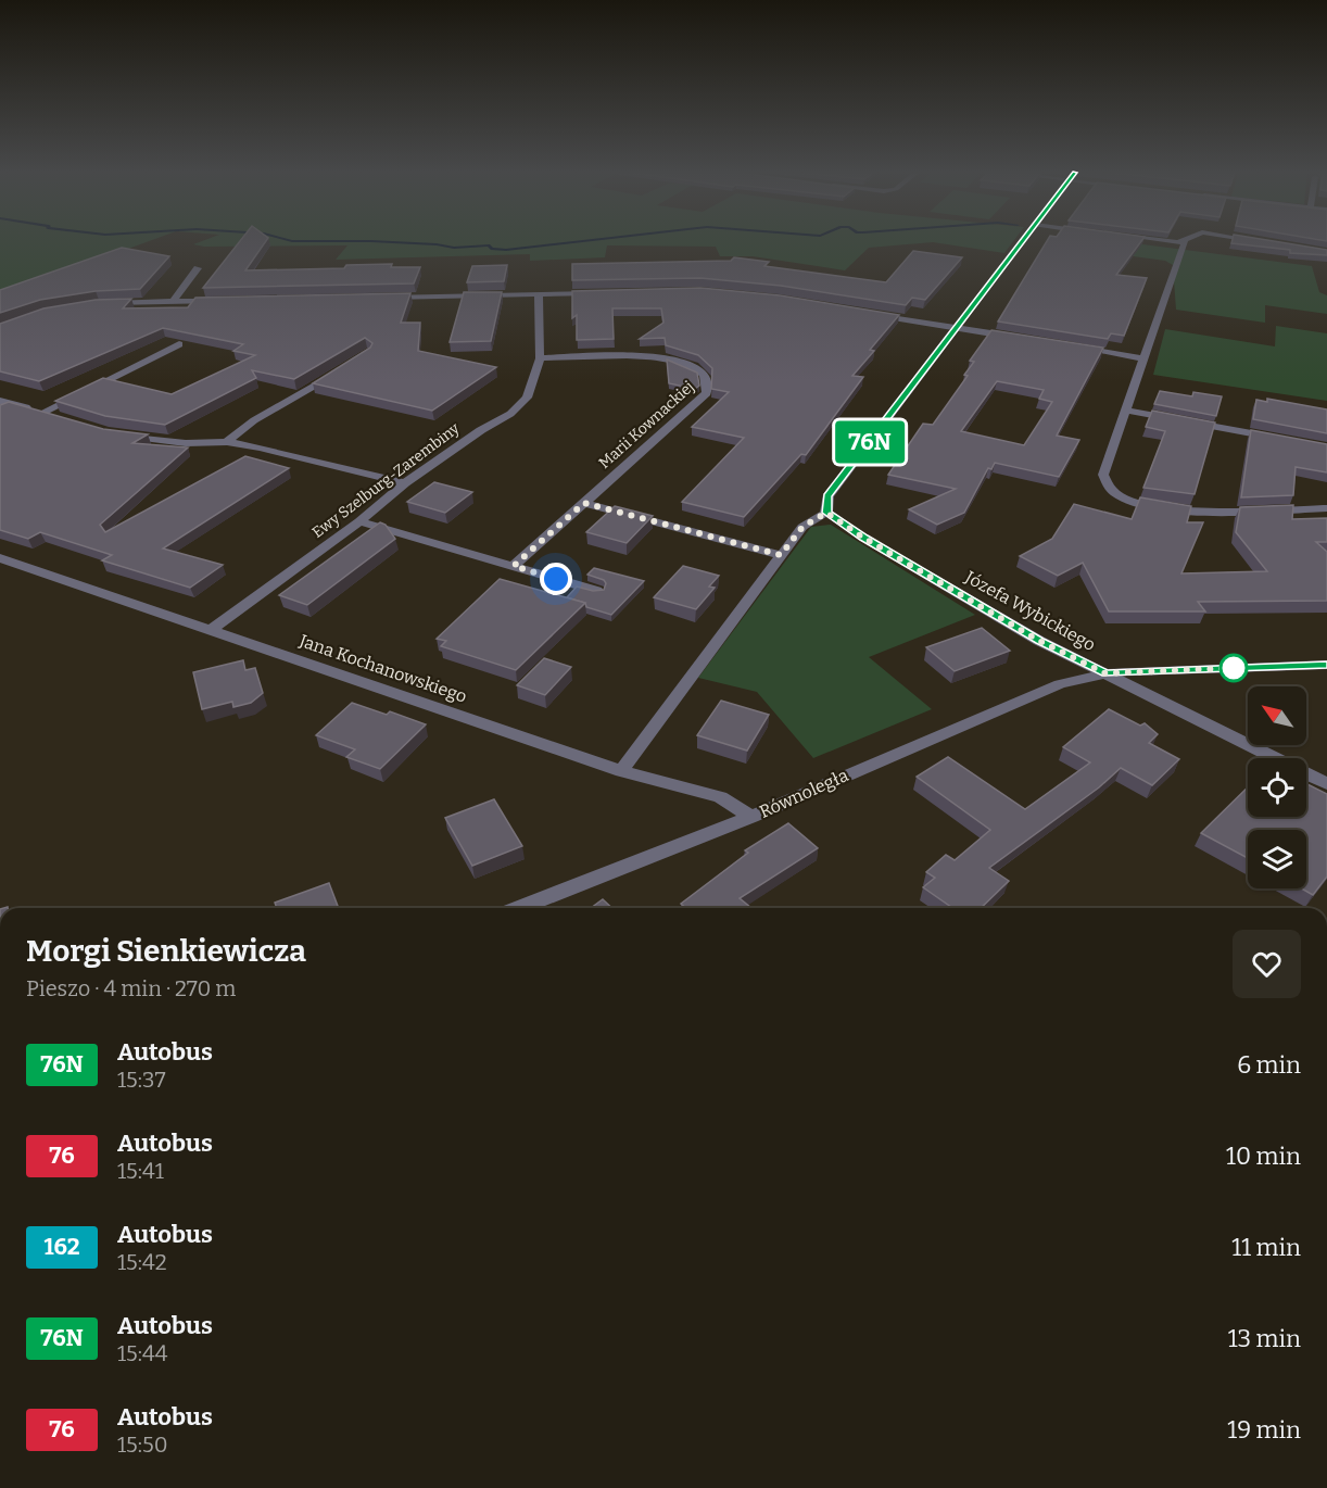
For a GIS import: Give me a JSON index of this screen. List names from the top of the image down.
{
  "streets": {
    "street": [
      "Marii Kownackiej",
      "Ewy Szelburg-Zarembiny",
      "Józefa Wybickiego",
      "Jana Kochanowskiego",
      "Równoległa"
    ]
  },
  "crossings": [
    ["Marii Kownackiej", "Ewy Szelburg-Zarembiny"],
    ["Ewy Szelburg-Zarembiny", "Jana Kochanowskiego"],
    ["Józefa Wybickiego", "Równoległa"],
    ["Jana Kochanowskiego", "Równoległa"]
  ],
  "lines": ["bus line 76N"],
  "north": "top left",
  "page": {
    "on_map": "76N",
    "heading": ["Morgi Sienkiewicza", "Pieszo · 4 min · 270 m"],
    "list": [
      {
        "mark": "76N",
        "name": "Autobus",
        "note": "15:37",
        "value": "6 min"
      },
      {
        "mark": "76",
        "name": "Autobus",
        "note": "15:41",
        "value": "10 min"
      },
      {
        "mark": "162",
        "name": "Autobus",
        "note": "15:42",
        "value": "11 min"
      },
      {
        "mark": "76N",
        "name": "Autobus",
        "note": "15:44",
        "value": "13 min"
      },
      {
        "mark": "76",
        "name": "Autobus",
        "note": "15:50",
        "value": "19 min"
      }
    ]
  }
}
